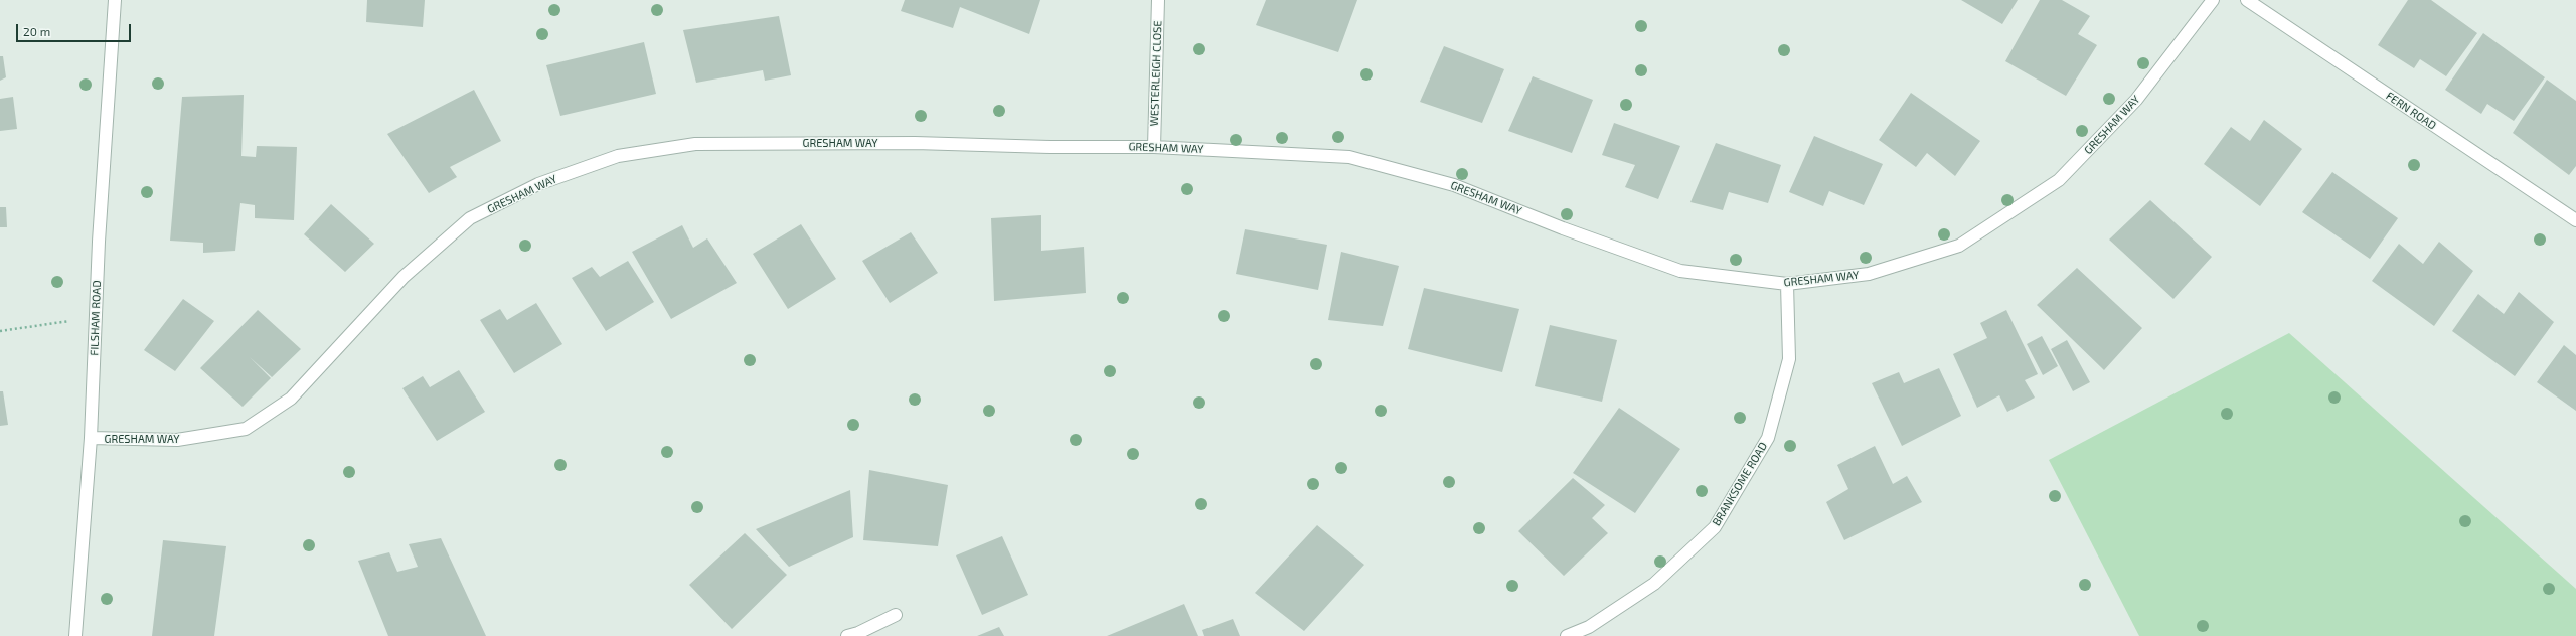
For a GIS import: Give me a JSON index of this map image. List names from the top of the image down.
{
  "streets": {
    "street": [
      "WESTERLEIGH CLOSE",
      "FERN ROAD",
      "GRESHAM WAY",
      "FILSHAM ROAD",
      "BRANKSOME ROAD"
    ]
  },
  "crossings": [
    ["WESTERLEIGH CLOSE", "GRESHAM WAY"],
    ["GRESHAM WAY", "FILSHAM ROAD"],
    ["GRESHAM WAY", "BRANKSOME ROAD"]
  ],
  "scale_bar": "20 m"
}
